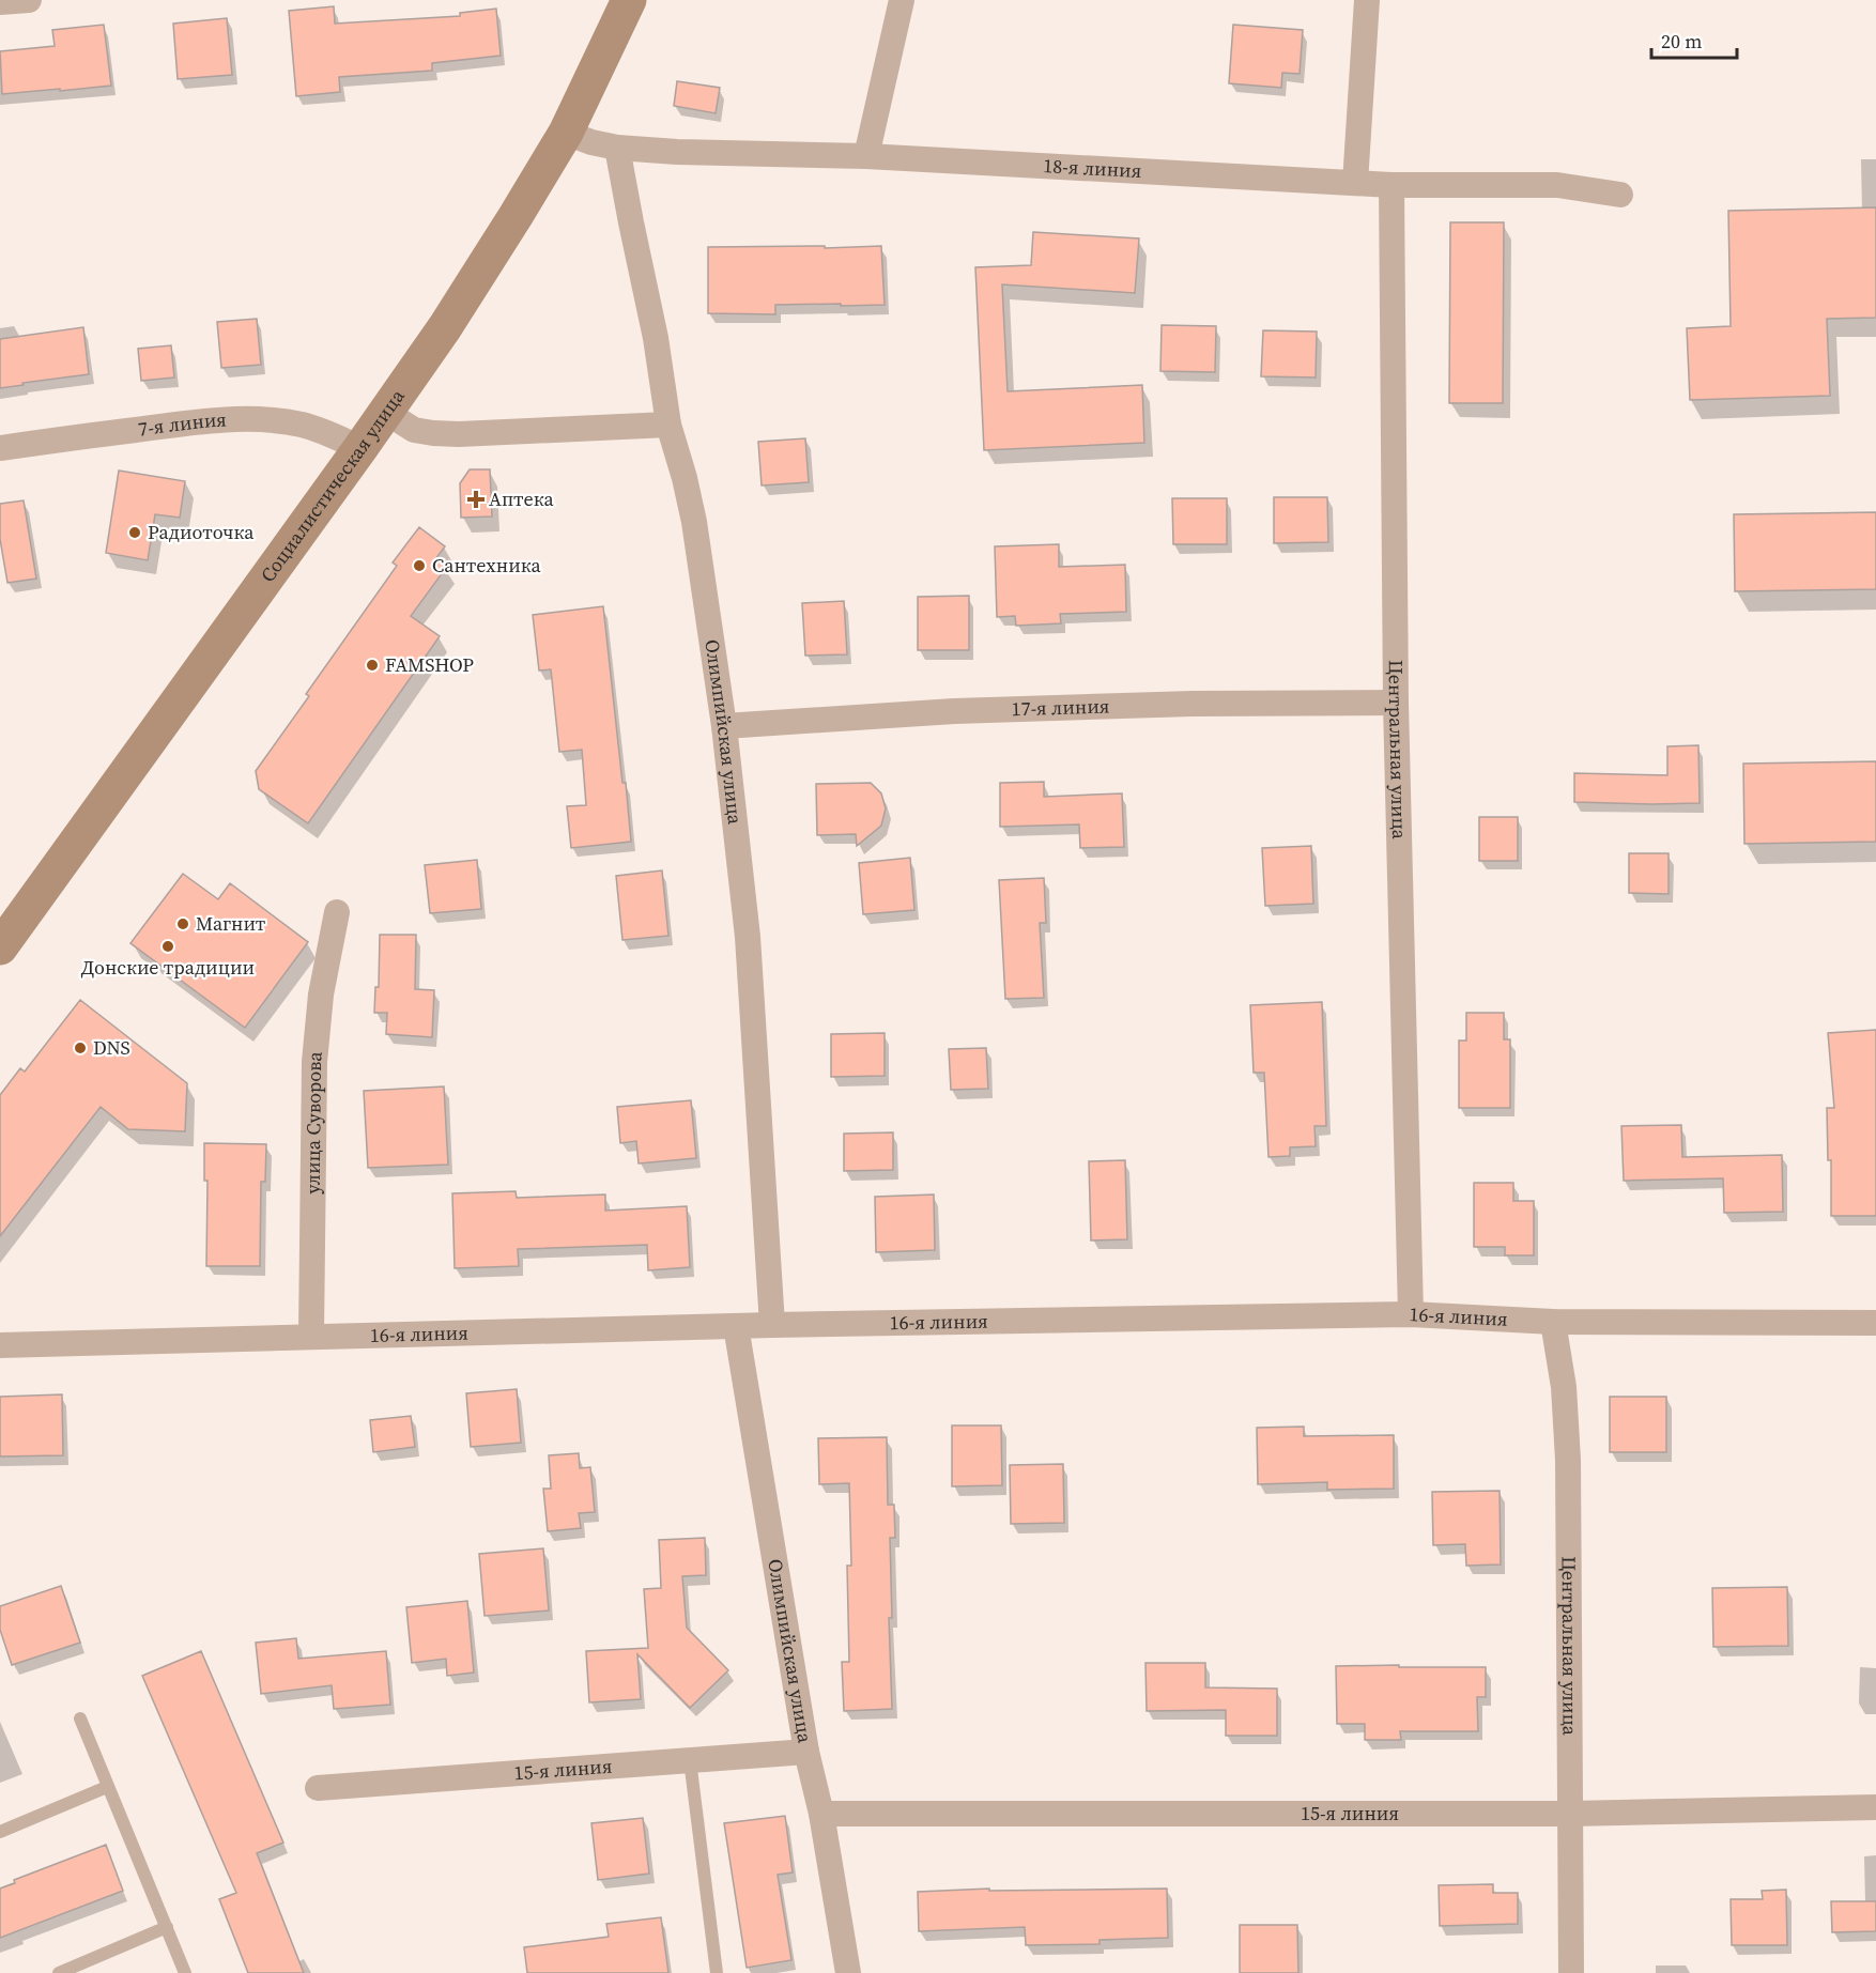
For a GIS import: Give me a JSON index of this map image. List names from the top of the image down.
{
  "streets": {
    "street": [
      "18-я линия",
      "7-я линия",
      "Социалистическая улица",
      "17-я линия",
      "Олимпийская улица",
      "Центральная улица",
      "улица Суворова",
      "16-я линия",
      "15-я линия"
    ]
  },
  "crossings": [
    ["18-я линия", "Социалистическая улица"],
    ["18-я линия", "Олимпийская улица"],
    ["18-я линия", "Центральная улица"],
    ["7-я линия", "Социалистическая улица"],
    ["17-я линия", "Олимпийская улица"],
    ["17-я линия", "Центральная улица"],
    ["Олимпийская улица", "16-я линия"],
    ["Олимпийская улица", "15-я линия"],
    ["Центральная улица", "16-я линия"],
    ["Центральная улица", "15-я линия"],
    ["улица Суворова", "16-я линия"]
  ],
  "places": {
    "health": ["Аптека"],
    "other": [
      "Радиоточка",
      "Сантехника",
      "FAMSHOP",
      "Магнит",
      "Донские традиции",
      "DNS"
    ]
  },
  "scale_bar": "20 m"
}
